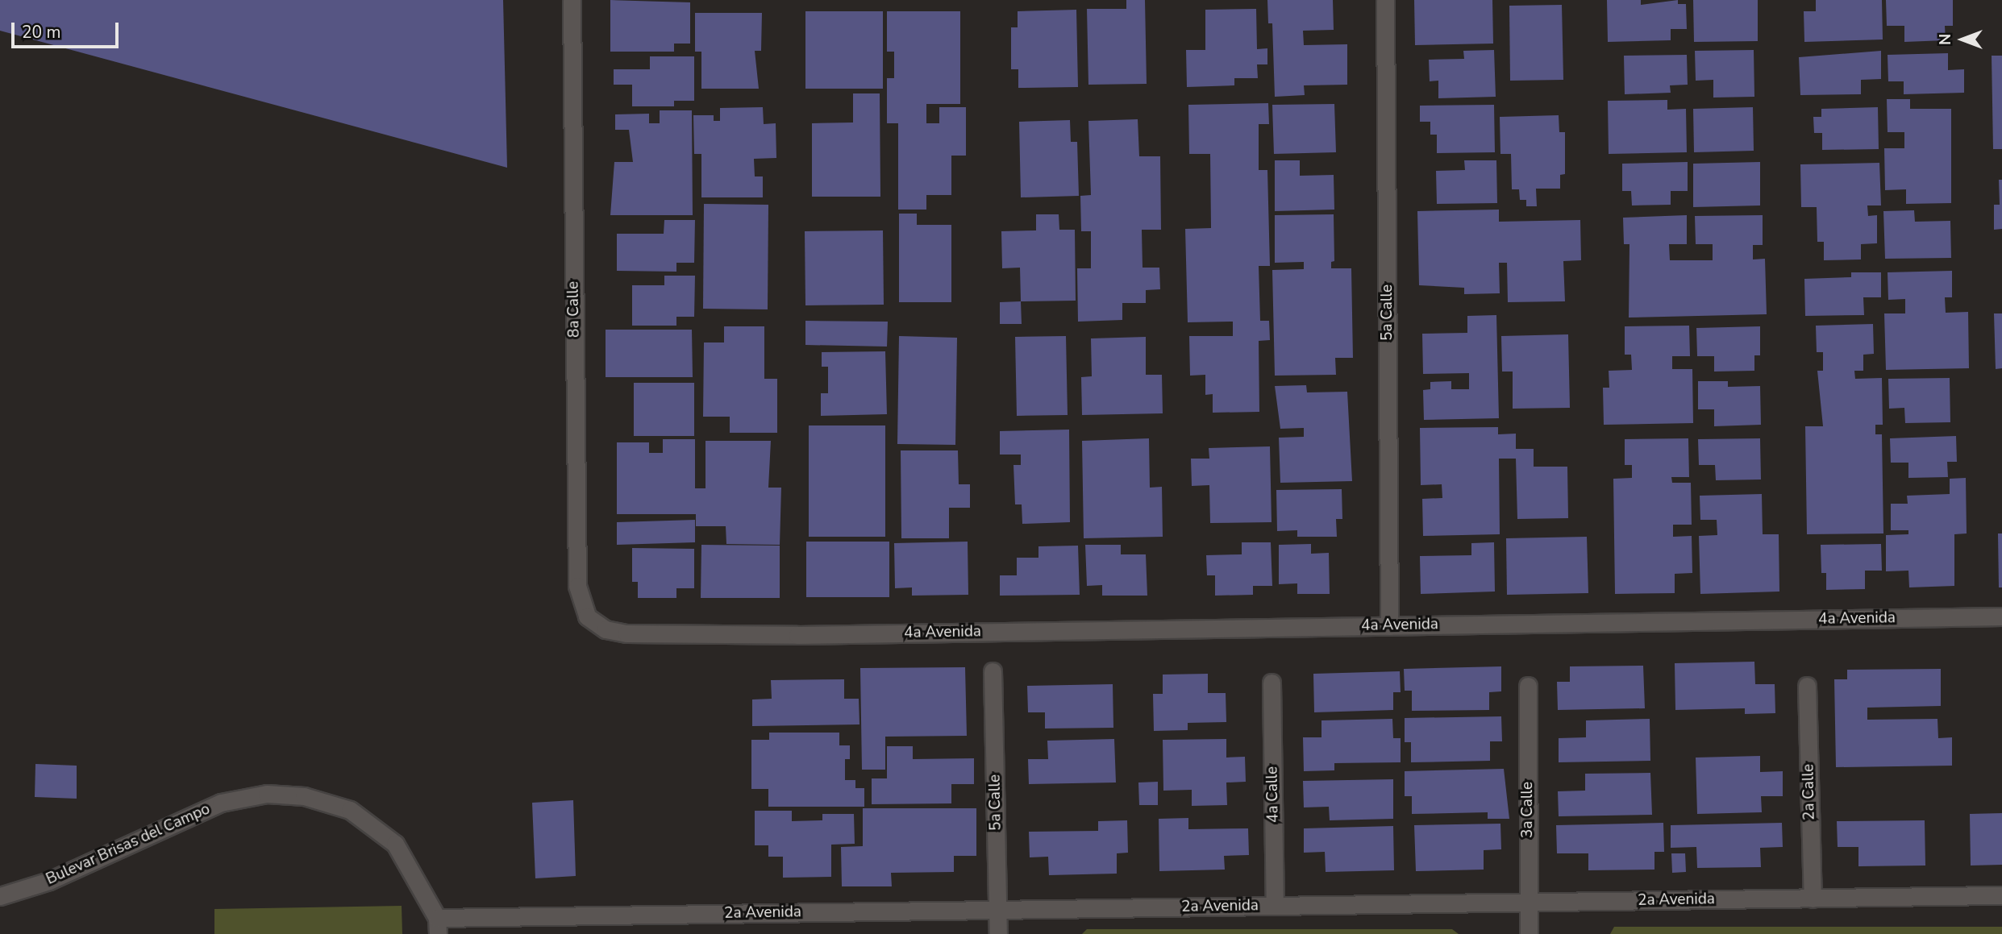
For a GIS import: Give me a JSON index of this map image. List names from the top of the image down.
{
  "streets": {
    "street": [
      "8a Calle",
      "5a Calle",
      "4a Avenida",
      "2a Calle",
      "4a Calle",
      "3a Calle",
      "Bulevar Brisas del Campo",
      "2a Avenida"
    ]
  },
  "crossings": [
    ["8a Calle", "4a Avenida"],
    ["5a Calle", "4a Avenida"],
    ["5a Calle", "2a Avenida"],
    ["2a Calle", "2a Avenida"],
    ["4a Calle", "2a Avenida"],
    ["3a Calle", "2a Avenida"],
    ["Bulevar Brisas del Campo", "2a Avenida"]
  ],
  "scale_bar": "20 m",
  "north": "left"
}
